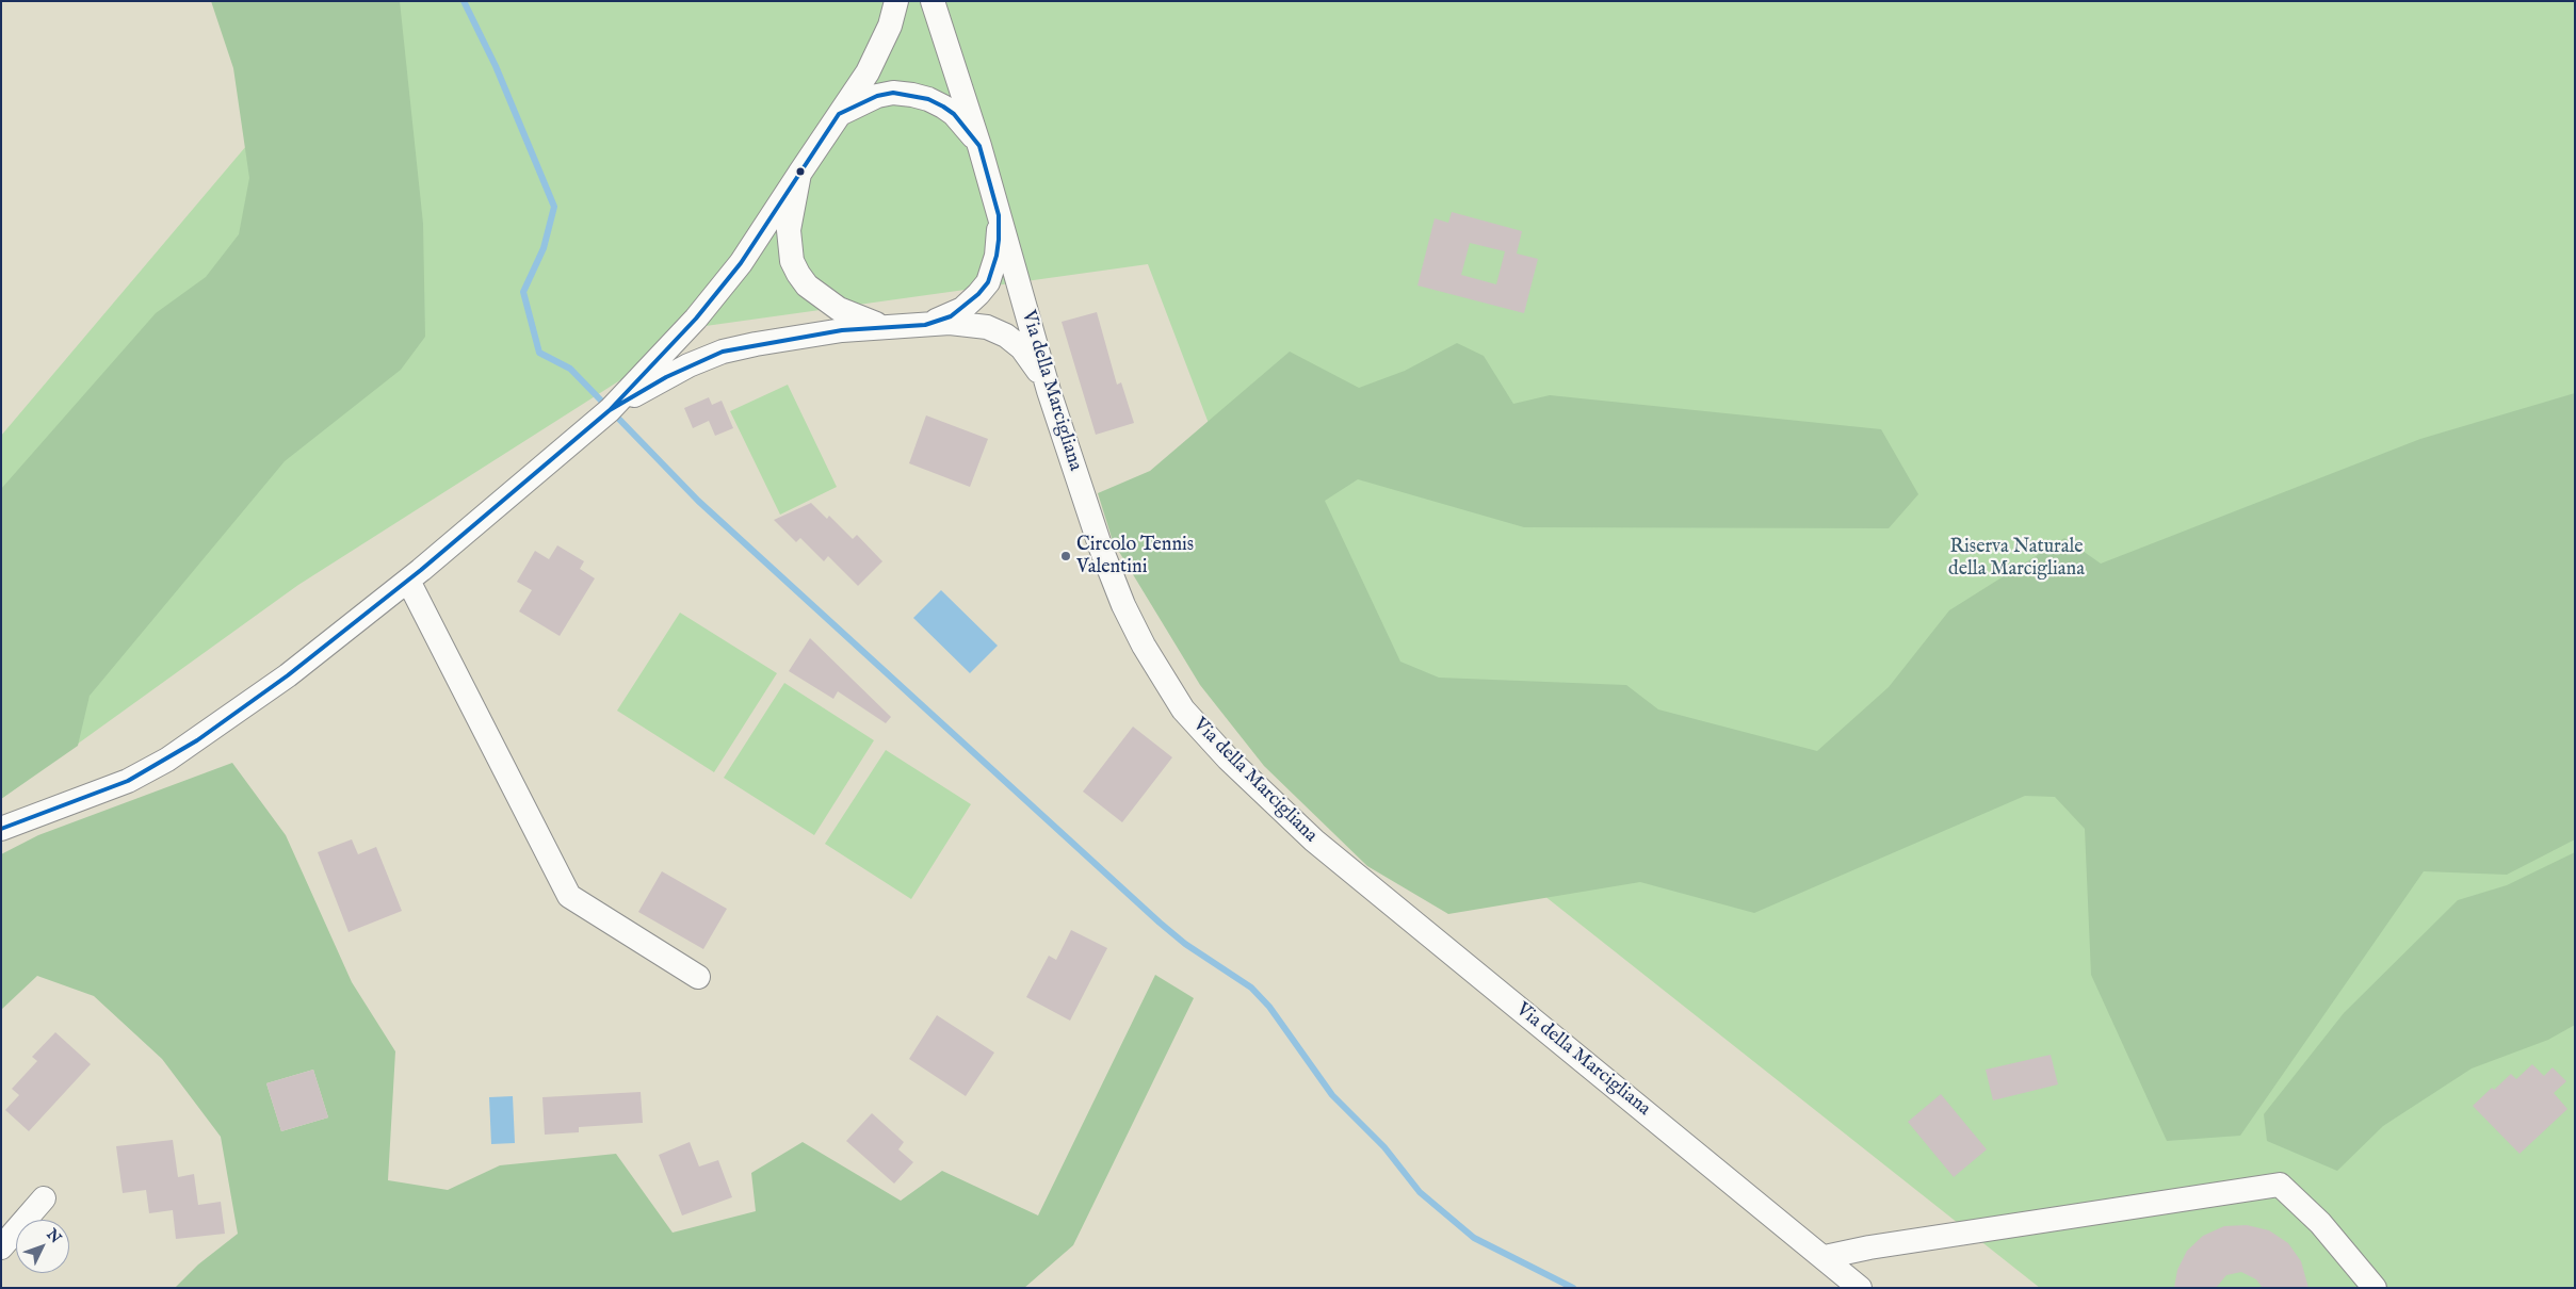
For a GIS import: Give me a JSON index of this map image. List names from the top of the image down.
{
  "streets": {
    "street": ["Via della Marcigliana"]
  },
  "parks": ["Riserva Naturale della Marcigliana"],
  "places": ["Circolo Tennis Valentini"],
  "north": "top right"
}
